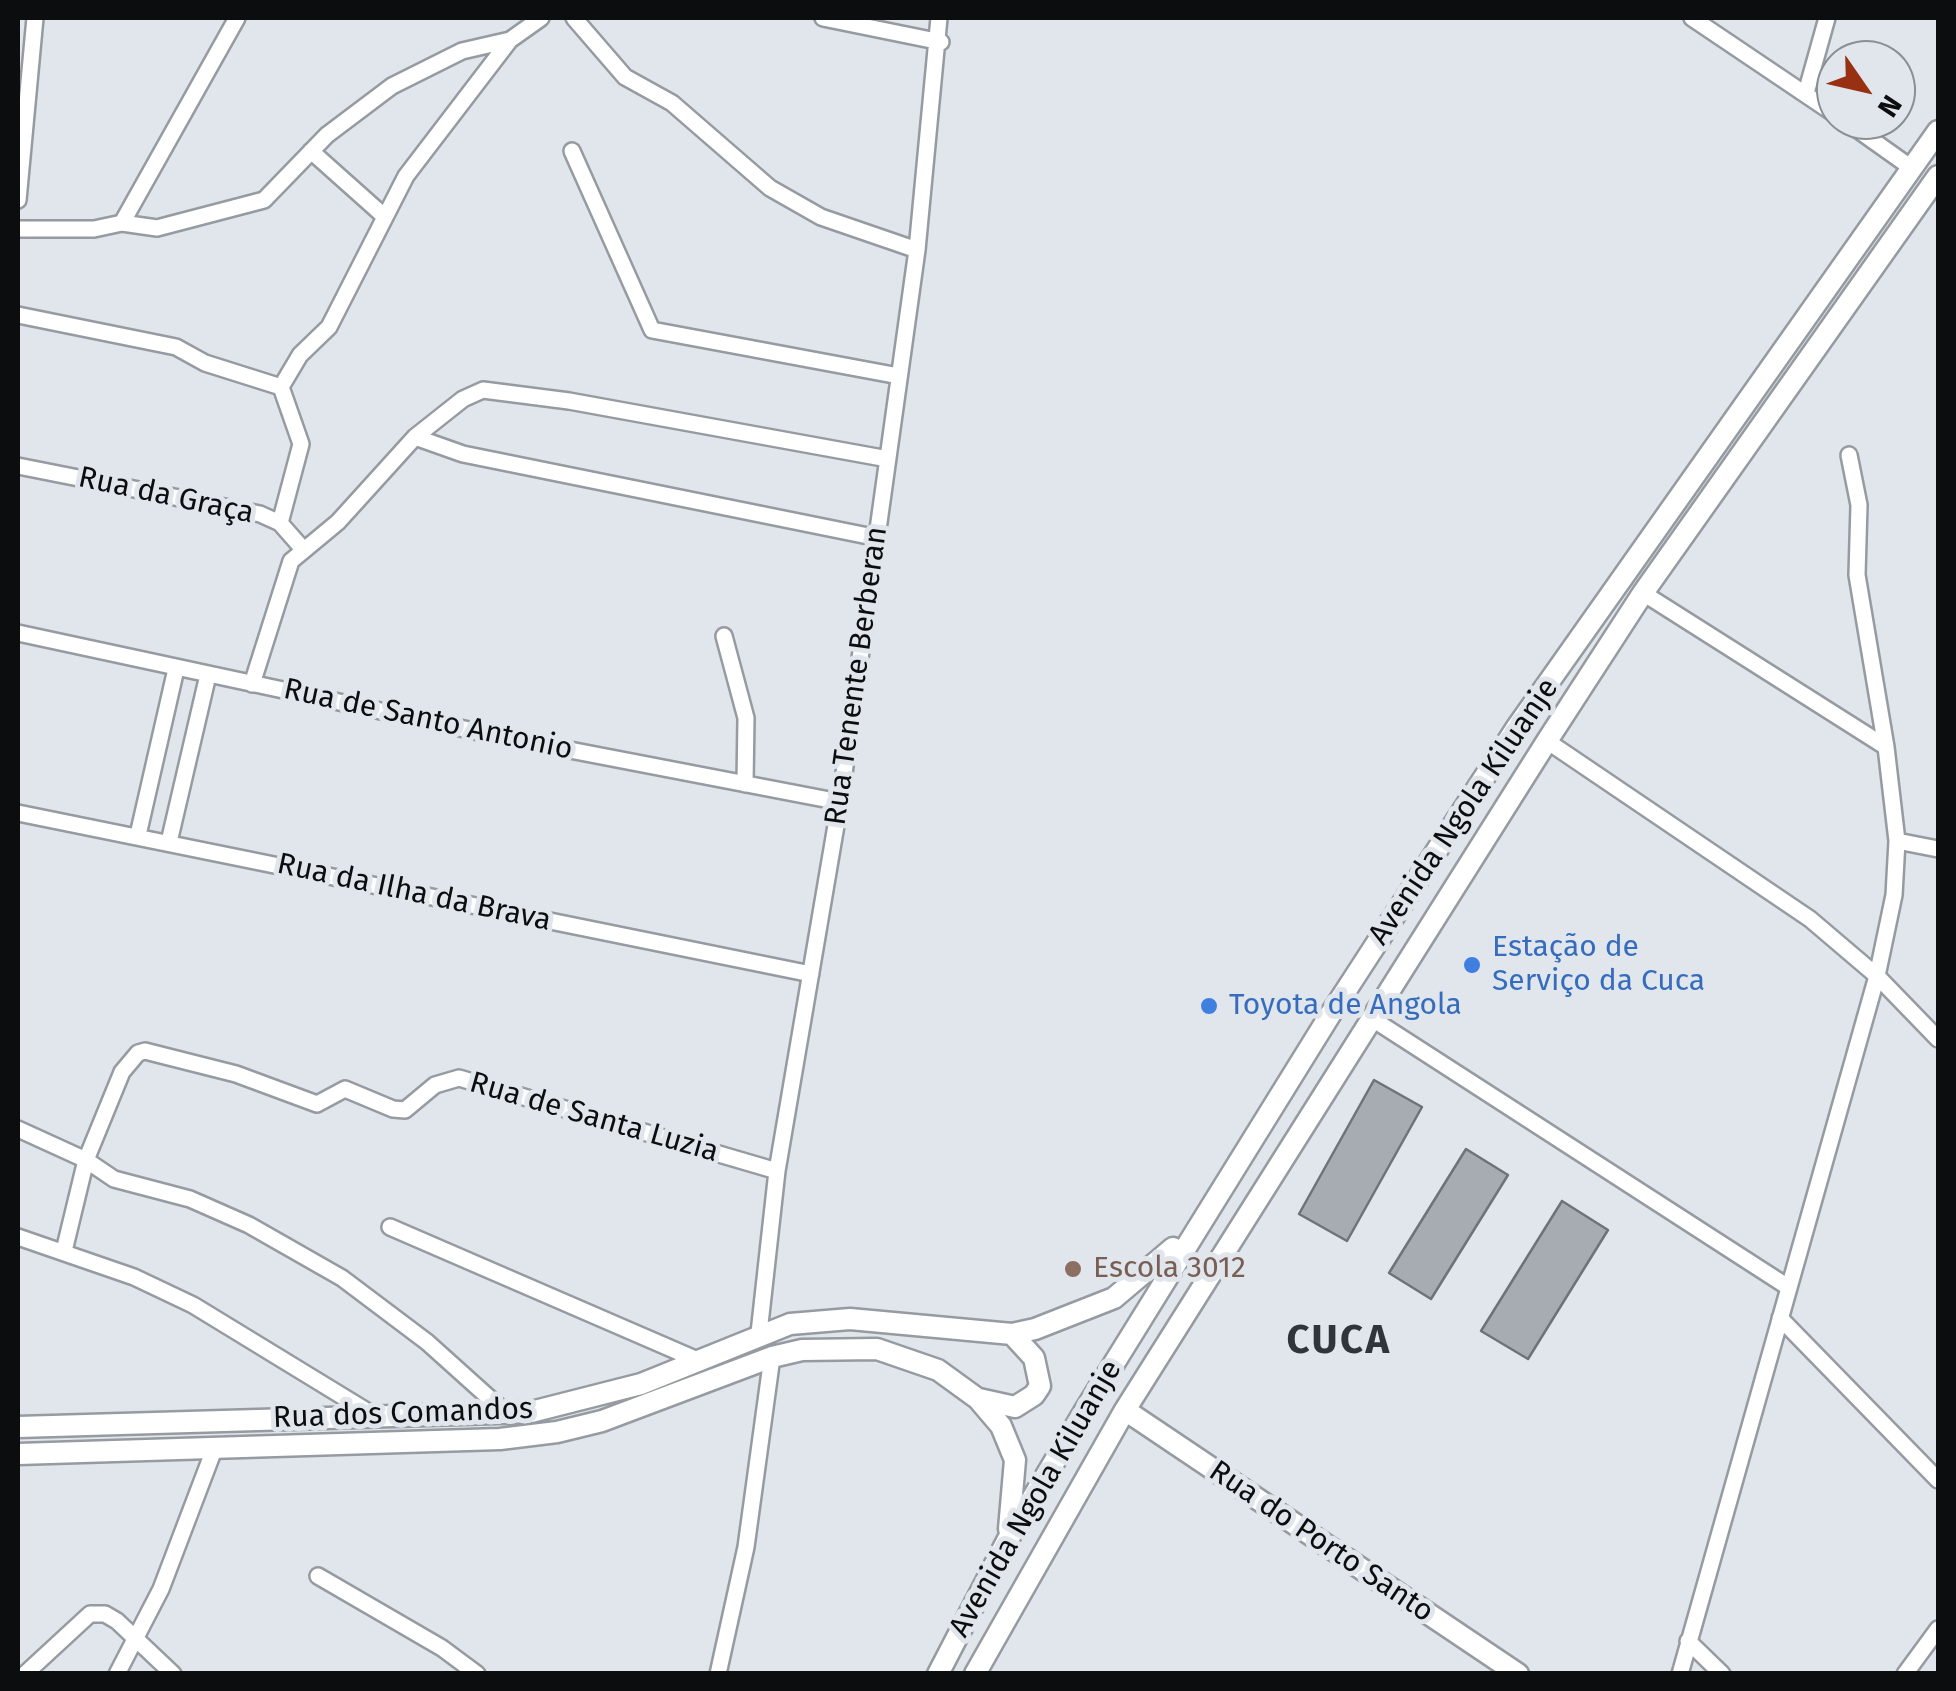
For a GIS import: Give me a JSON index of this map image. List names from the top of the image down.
{
  "streets": {
    "main road": ["Avenida Ngola Kiluanje", "Rua dos Comandos", "Rua do Porto Santo"],
    "street": [
      "Rua da Graça",
      "Rua Tenente Berberan",
      "Rua de Santo Antonio",
      "Rua da Ilha da Brava",
      "Rua de Santa Luzia"
    ]
  },
  "crossings": [
    ["Rua Tenente Berberan", "Rua de Santo Antonio"],
    ["Rua Tenente Berberan", "Rua da Ilha da Brava"],
    ["Rua Tenente Berberan", "Rua de Santa Luzia"],
    ["Rua Tenente Berberan", "Rua dos Comandos"],
    ["Avenida Ngola Kiluanje", "Rua dos Comandos"],
    ["Avenida Ngola Kiluanje", "Rua do Porto Santo"]
  ],
  "districts": ["CUCA"],
  "places": ["Estação de Serviço da Cuca", "Toyota de Angola", "Escola 3012"],
  "north": "bottom right"
}
